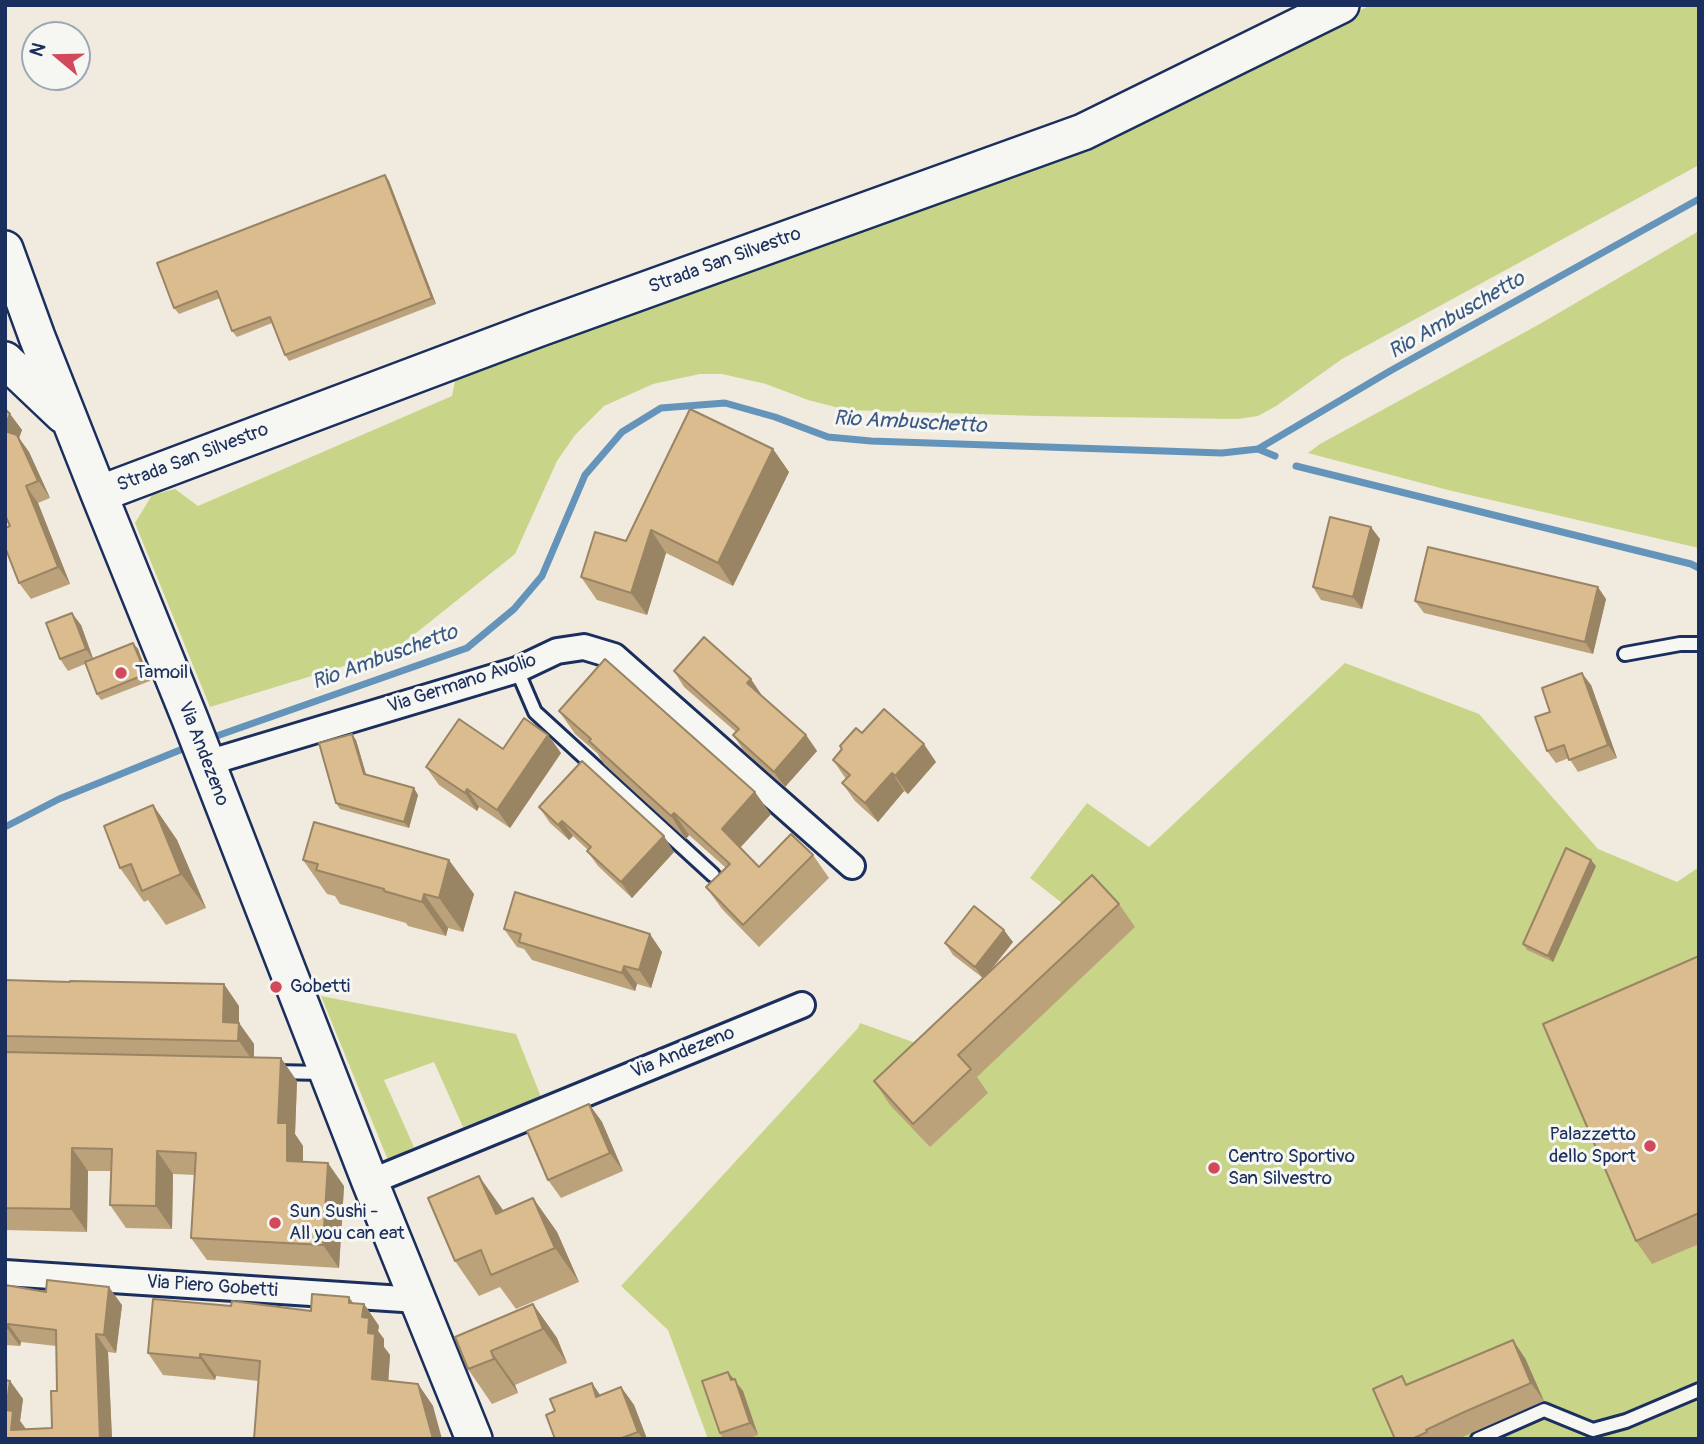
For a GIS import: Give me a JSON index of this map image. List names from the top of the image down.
{
  "streets": {
    "street": [
      "Strada San Silvestro",
      "Via Germano Avolio",
      "Via Andezeno",
      "Via Piero Gobetti"
    ]
  },
  "crossings": [
    ["Strada San Silvestro", "Via Andezeno"],
    ["Via Germano Avolio", "Via Andezeno"],
    ["Via Andezeno", "Via Piero Gobetti"]
  ],
  "water": ["Rio Ambuschetto"],
  "places": [
    "Tamoil",
    "Gobetti",
    "Palazzetto dello Sport",
    "Centro Sportivo San Silvestro",
    "Sun Sushi - All you can eat"
  ],
  "north": "left"
}
